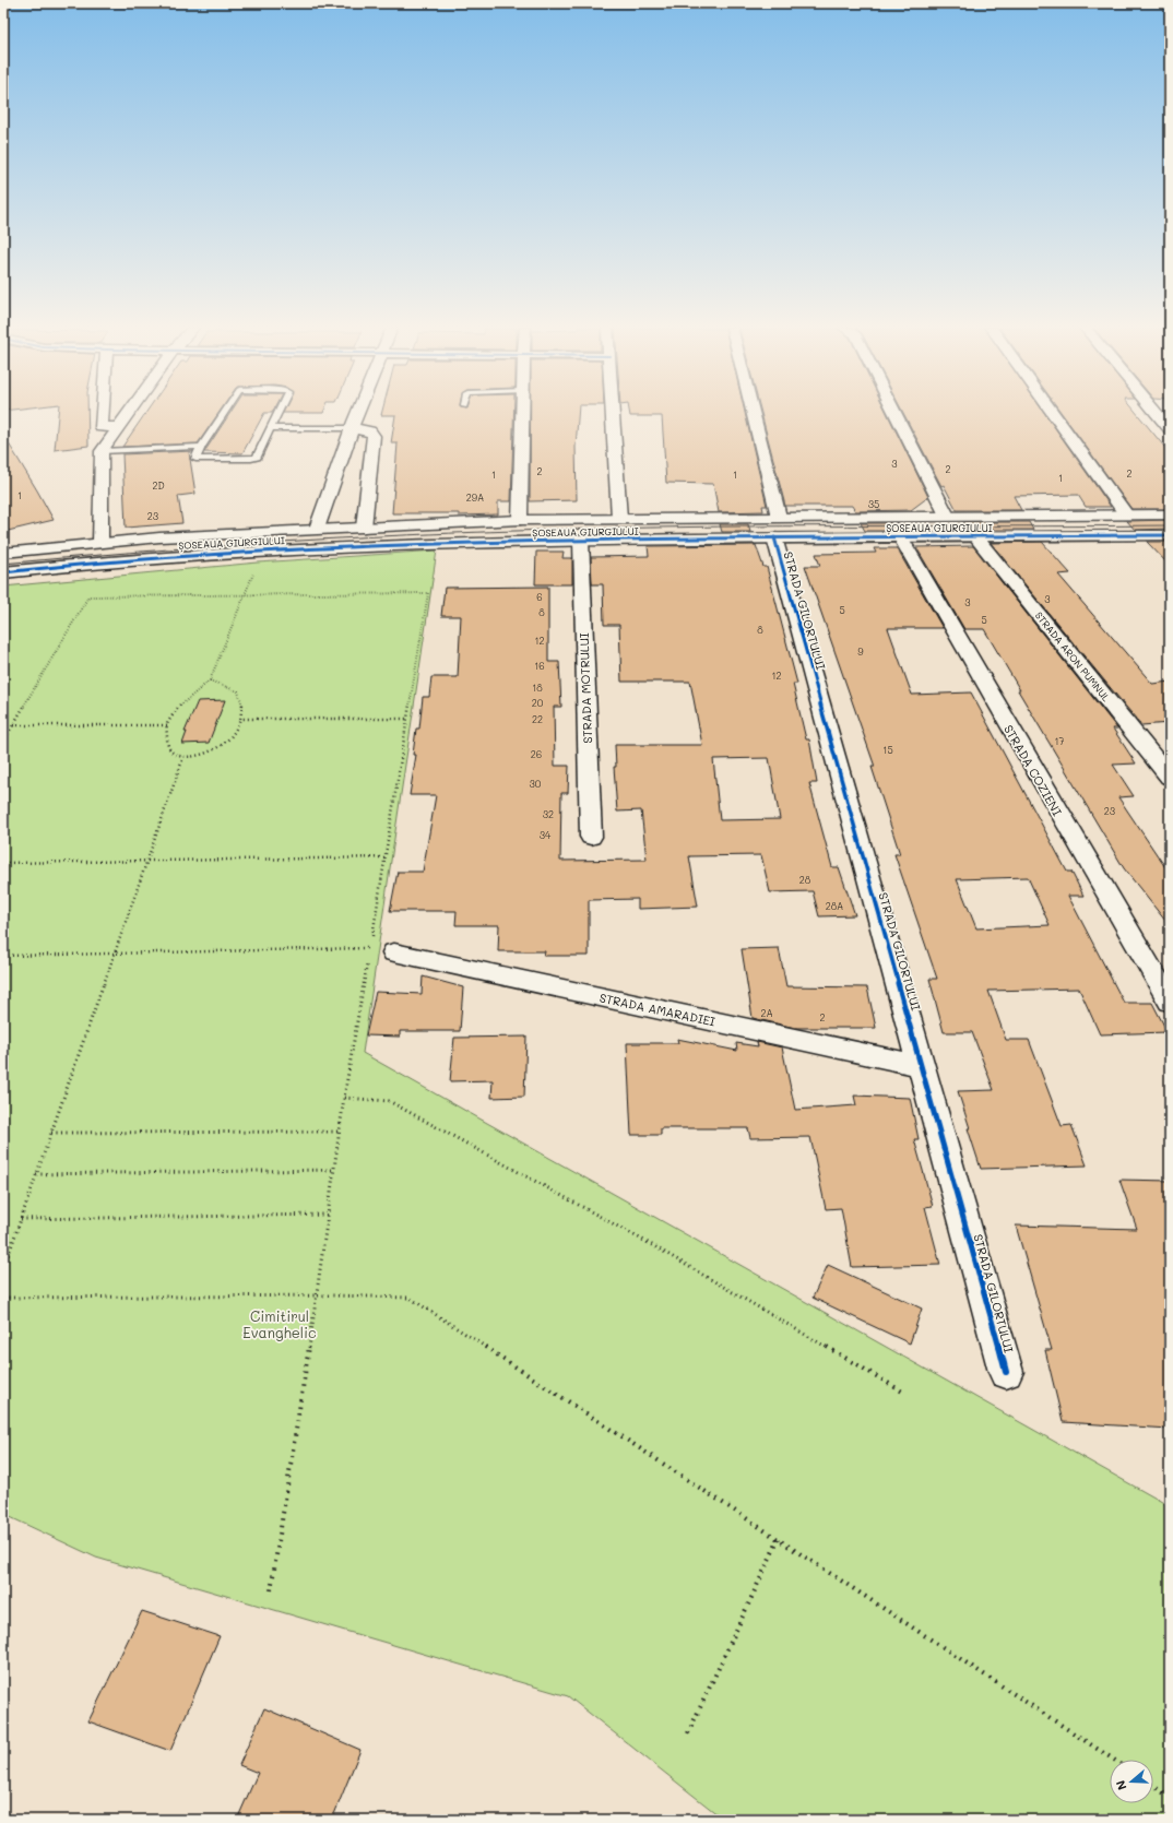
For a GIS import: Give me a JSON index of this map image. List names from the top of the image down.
{
  "streets": {
    "street": [
      "ȘOSEAUA GIURGIULUI",
      "STRADA GILORTULUI",
      "STRADA ARON PUMNUL",
      "STRADA MOTRULUI",
      "STRADA COZIENI",
      "STRADA AMARADIEI"
    ]
  },
  "crossings": [
    ["ȘOSEAUA GIURGIULUI", "STRADA GILORTULUI"],
    ["ȘOSEAUA GIURGIULUI", "STRADA ARON PUMNUL"],
    ["ȘOSEAUA GIURGIULUI", "STRADA MOTRULUI"],
    ["ȘOSEAUA GIURGIULUI", "STRADA COZIENI"],
    ["STRADA GILORTULUI", "STRADA AMARADIEI"]
  ],
  "parks": ["Cimitirul Evanghelic"],
  "house_numbers": [
    "3",
    "2",
    "2",
    "2",
    "1",
    "1",
    "1",
    "2D",
    "1",
    "29A",
    "35",
    "23",
    "6",
    "3",
    "3",
    "5",
    "8",
    "5",
    "8",
    "12",
    "9",
    "16",
    "12",
    "18",
    "20",
    "22",
    "17",
    "15",
    "26",
    "30",
    "23",
    "32",
    "34",
    "28",
    "28A",
    "2A",
    "2"
  ],
  "north": "left"
}
